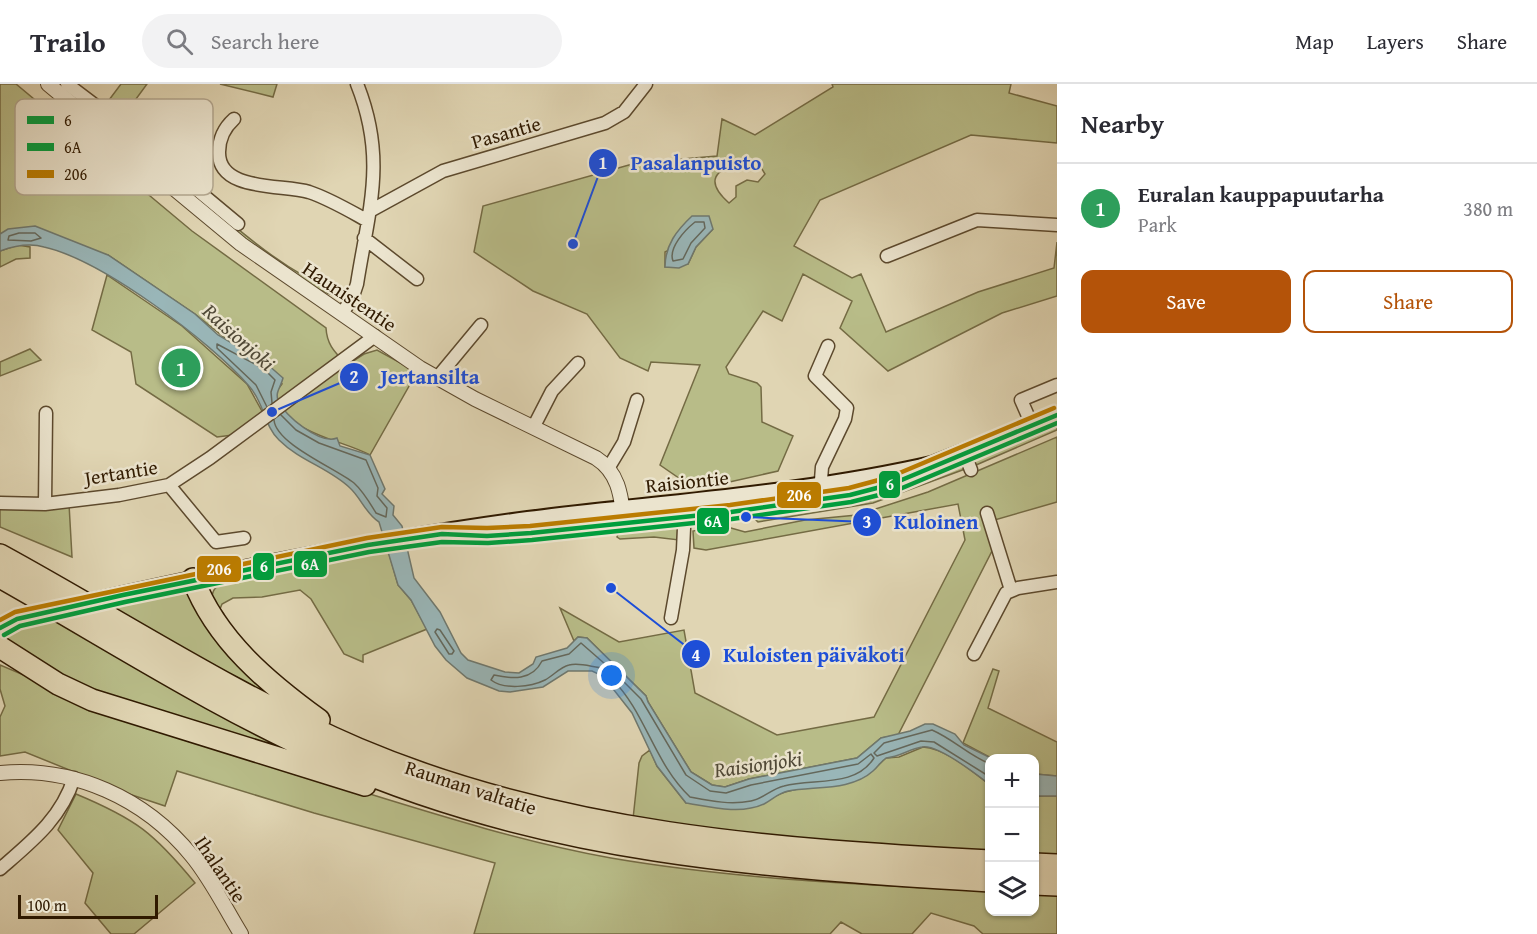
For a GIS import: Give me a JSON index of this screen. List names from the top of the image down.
{
  "streets": {
    "highway": ["Rauman valtatie"],
    "main road": ["Raisiontie"],
    "street": [
      "Pasantie",
      "Haunistentie",
      "Jertantie",
      "Ihalantie"
    ]
  },
  "crossings": [
    ["Haunistentie", "Jertantie"]
  ],
  "water": ["Raisionjoki"],
  "places": [
    "Pasalanpuisto",
    "Jertansilta",
    "Kuloinen",
    "Kuloisten päiväkoti"
  ],
  "lines": ["transit line 206", "transit line 6", "transit line 6A"],
  "legend": ["6", "6A", "206"],
  "scale_bar": "100 m",
  "page": {
    "header": "Trailo",
    "search": "Search here",
    "nav": ["Map", "Layers", "Share"],
    "heading": "Nearby",
    "list": [
      {
        "mark": "1",
        "name": "Euralan kauppapuutarha",
        "note": "Park",
        "value": "380 m"
      }
    ],
    "buttons": ["Save", "Share"],
    "pins": "1",
    "map_buttons": ["+", "−"],
    "scale": "100 m"
  }
}
